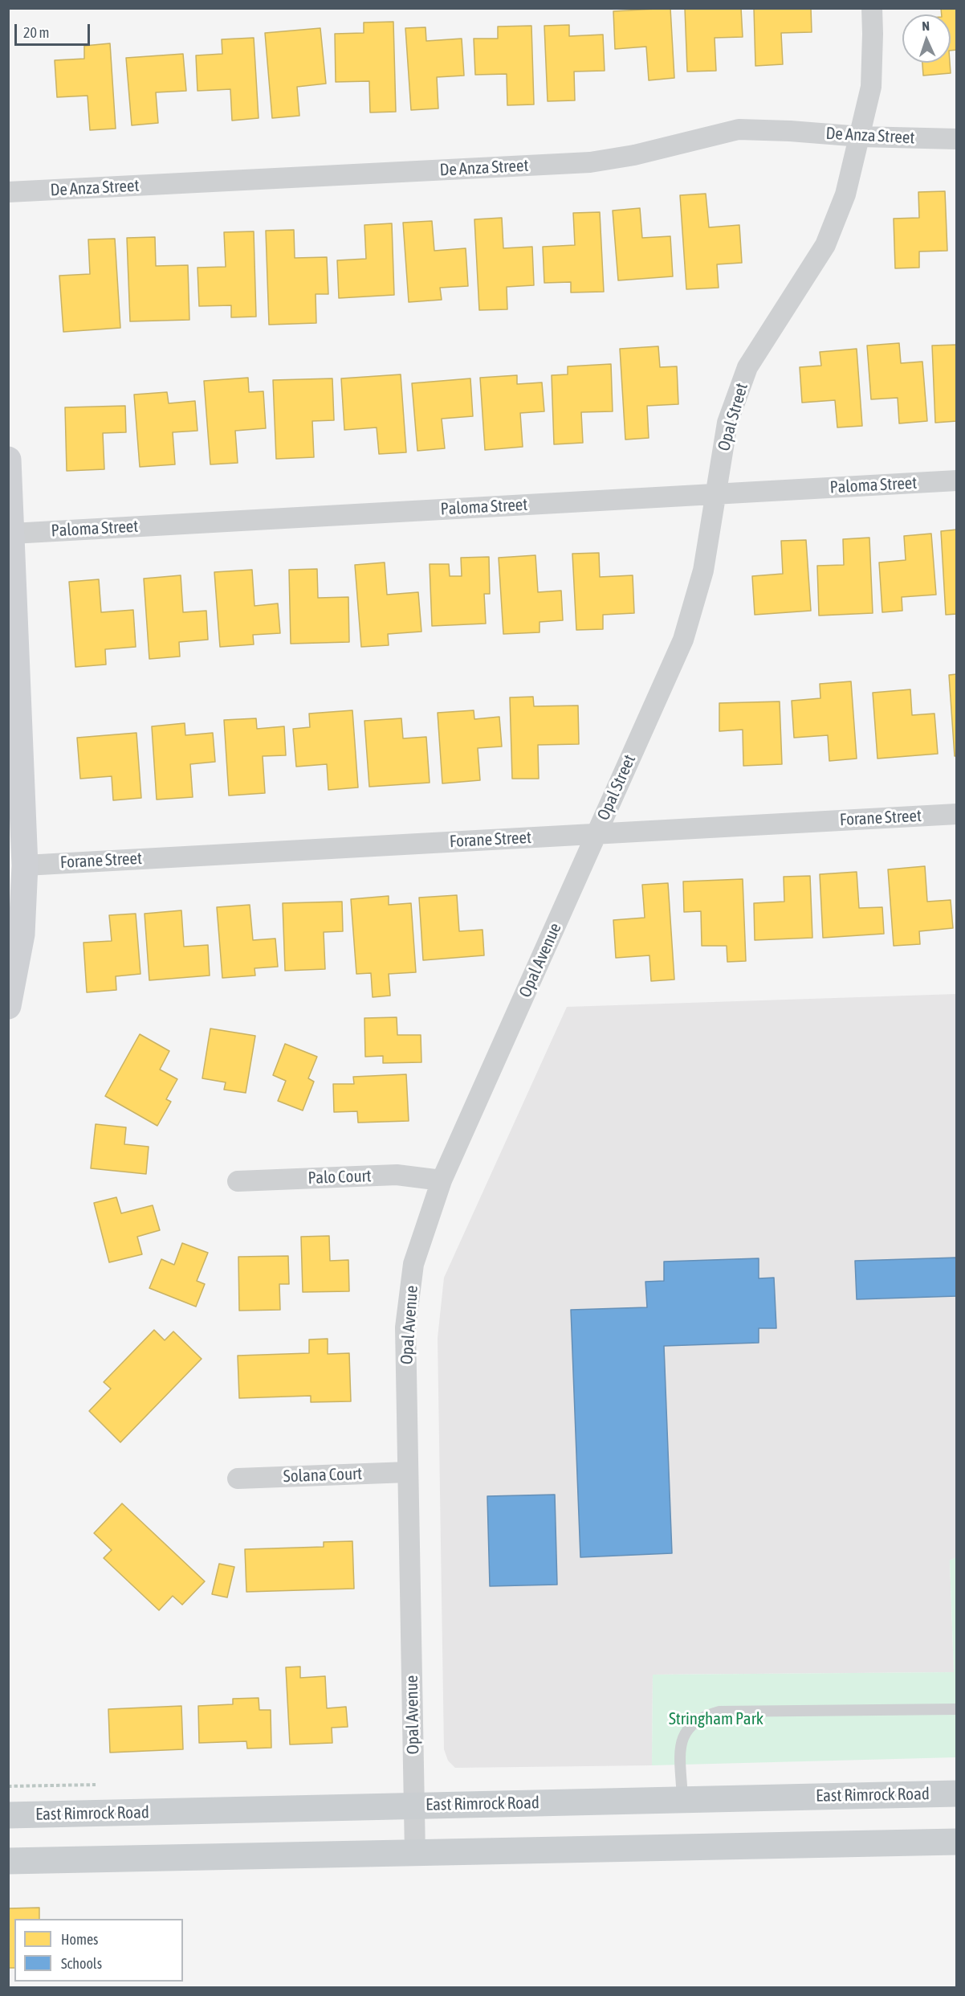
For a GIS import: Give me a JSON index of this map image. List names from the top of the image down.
{
  "streets": {
    "main road": ["East Rimrock Road"],
    "street": [
      "De Anza Street",
      "Opal Street",
      "Paloma Street",
      "Forane Street",
      "Opal Avenue",
      "Palo Court",
      "Solana Court"
    ]
  },
  "crossings": [
    ["De Anza Street", "Opal Street"],
    ["Opal Street", "Paloma Street"],
    ["Opal Street", "Forane Street"],
    ["Opal Street", "Opal Avenue"],
    ["Forane Street", "Opal Avenue"],
    ["Opal Avenue", "Palo Court"],
    ["Opal Avenue", "Solana Court"],
    ["Opal Avenue", "East Rimrock Road"]
  ],
  "parks": ["Stringham Park"],
  "legend": ["Homes", "Schools"],
  "scale_bar": "20 m",
  "north": "top"
}
